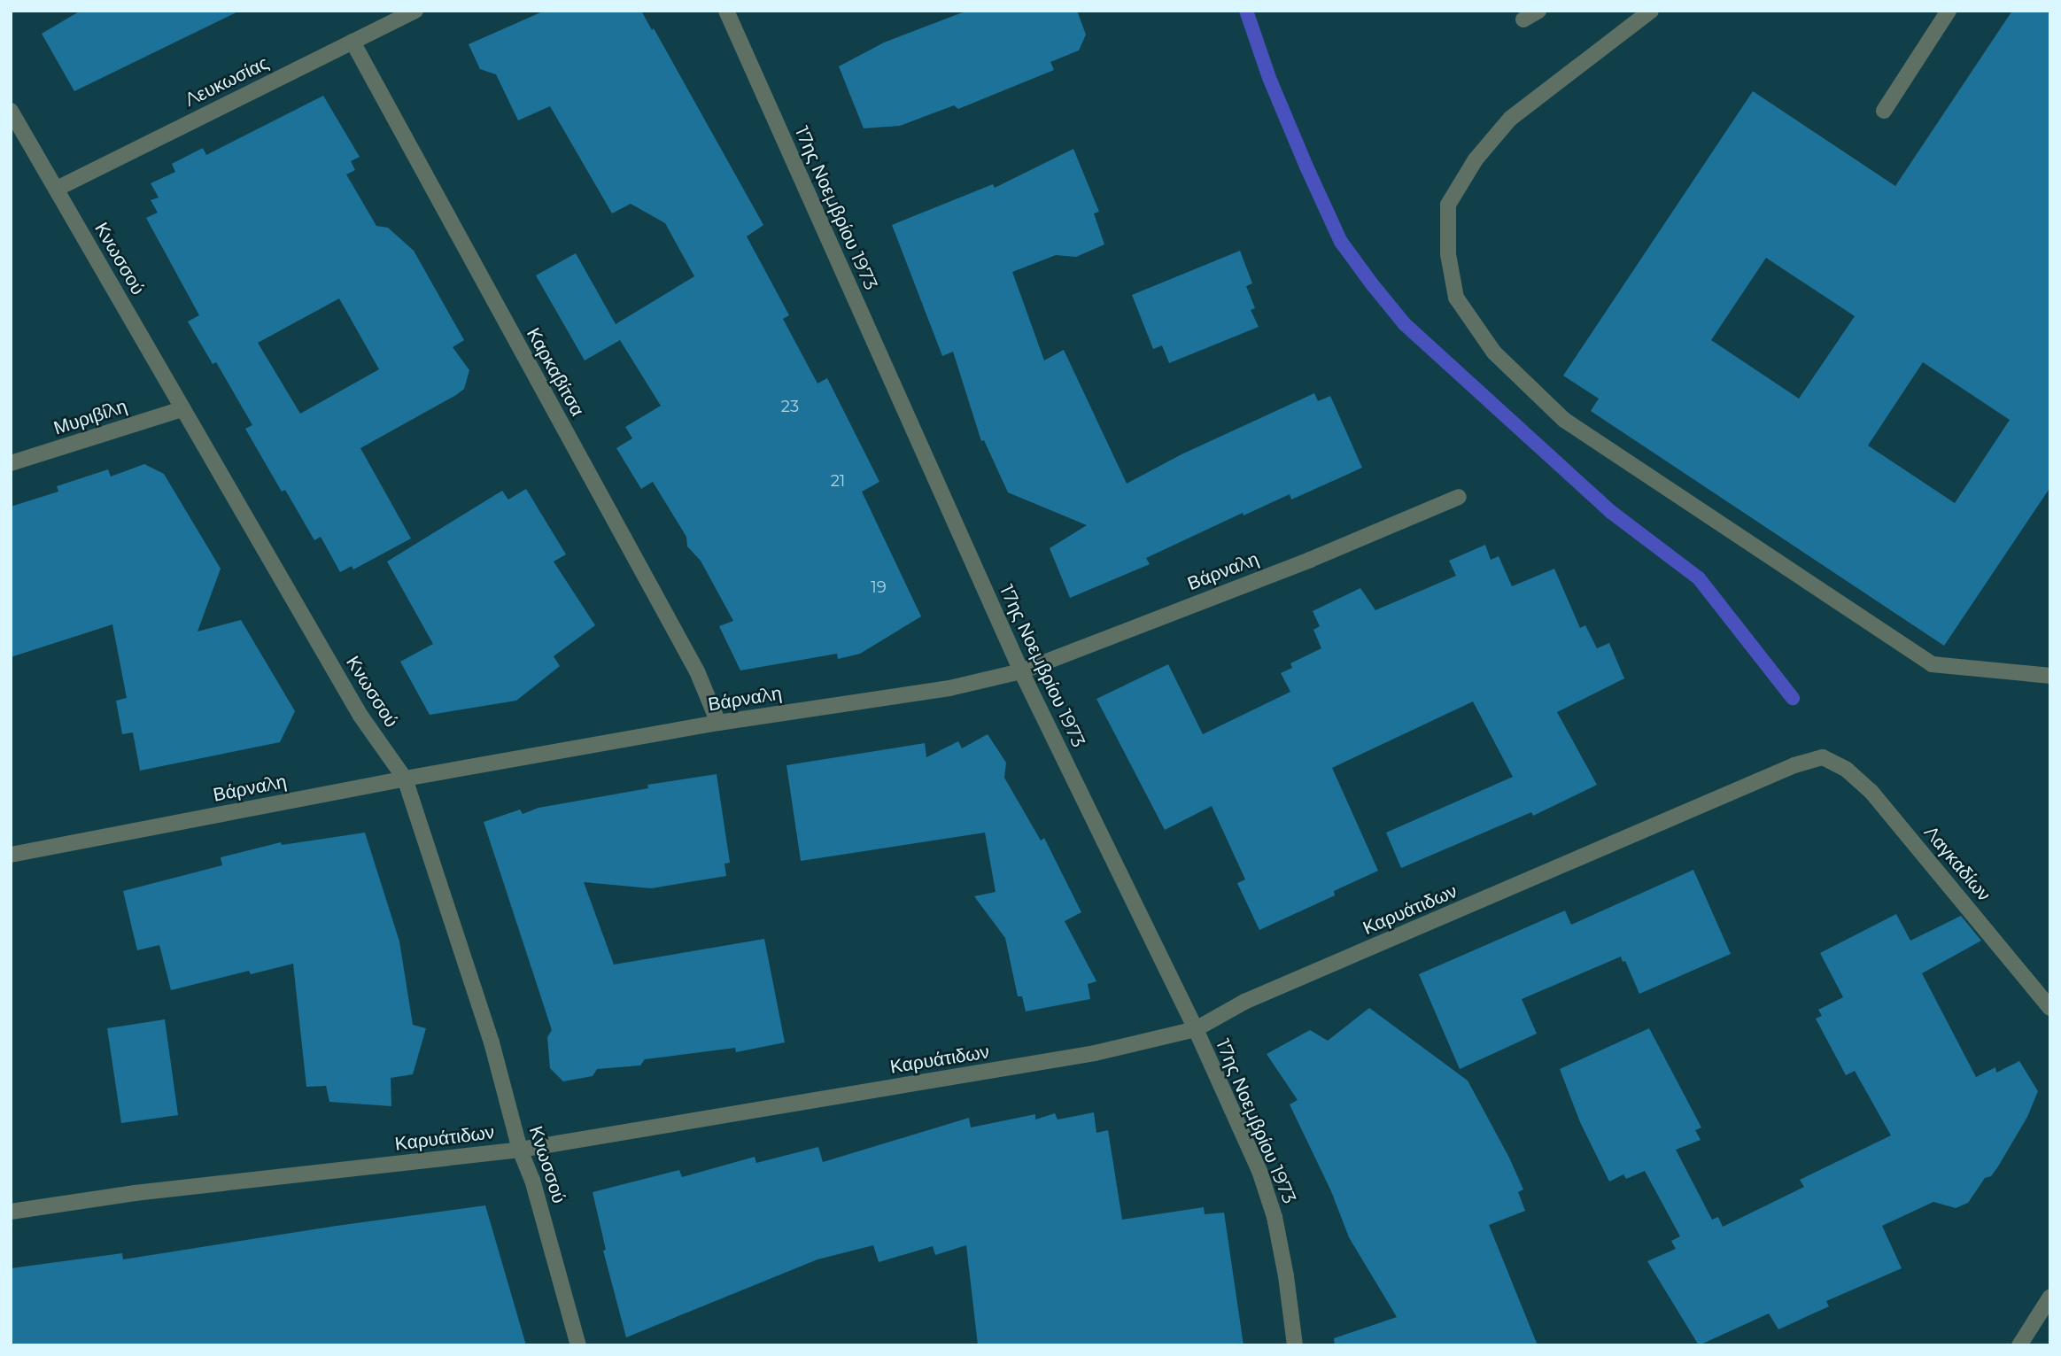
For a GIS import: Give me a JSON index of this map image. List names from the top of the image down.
{
  "streets": {
    "street": [
      "Λευκωσίας",
      "17ης Νοεμβρίου 1973",
      "Κνωσσού",
      "Καρκαβίτσα",
      "Μυριβίλη",
      "Βάρναλη",
      "Λαγκαδίων",
      "Καρυάτιδων"
    ]
  },
  "crossings": [
    ["Λευκωσίας", "Κνωσσού"],
    ["Λευκωσίας", "Καρκαβίτσα"],
    ["17ης Νοεμβρίου 1973", "Βάρναλη"],
    ["17ης Νοεμβρίου 1973", "Καρυάτιδων"],
    ["Κνωσσού", "Μυριβίλη"],
    ["Κνωσσού", "Βάρναλη"],
    ["Κνωσσού", "Καρυάτιδων"],
    ["Καρκαβίτσα", "Βάρναλη"],
    ["Λαγκαδίων", "Καρυάτιδων"]
  ],
  "house_numbers": ["23", "21", "19"]
}
